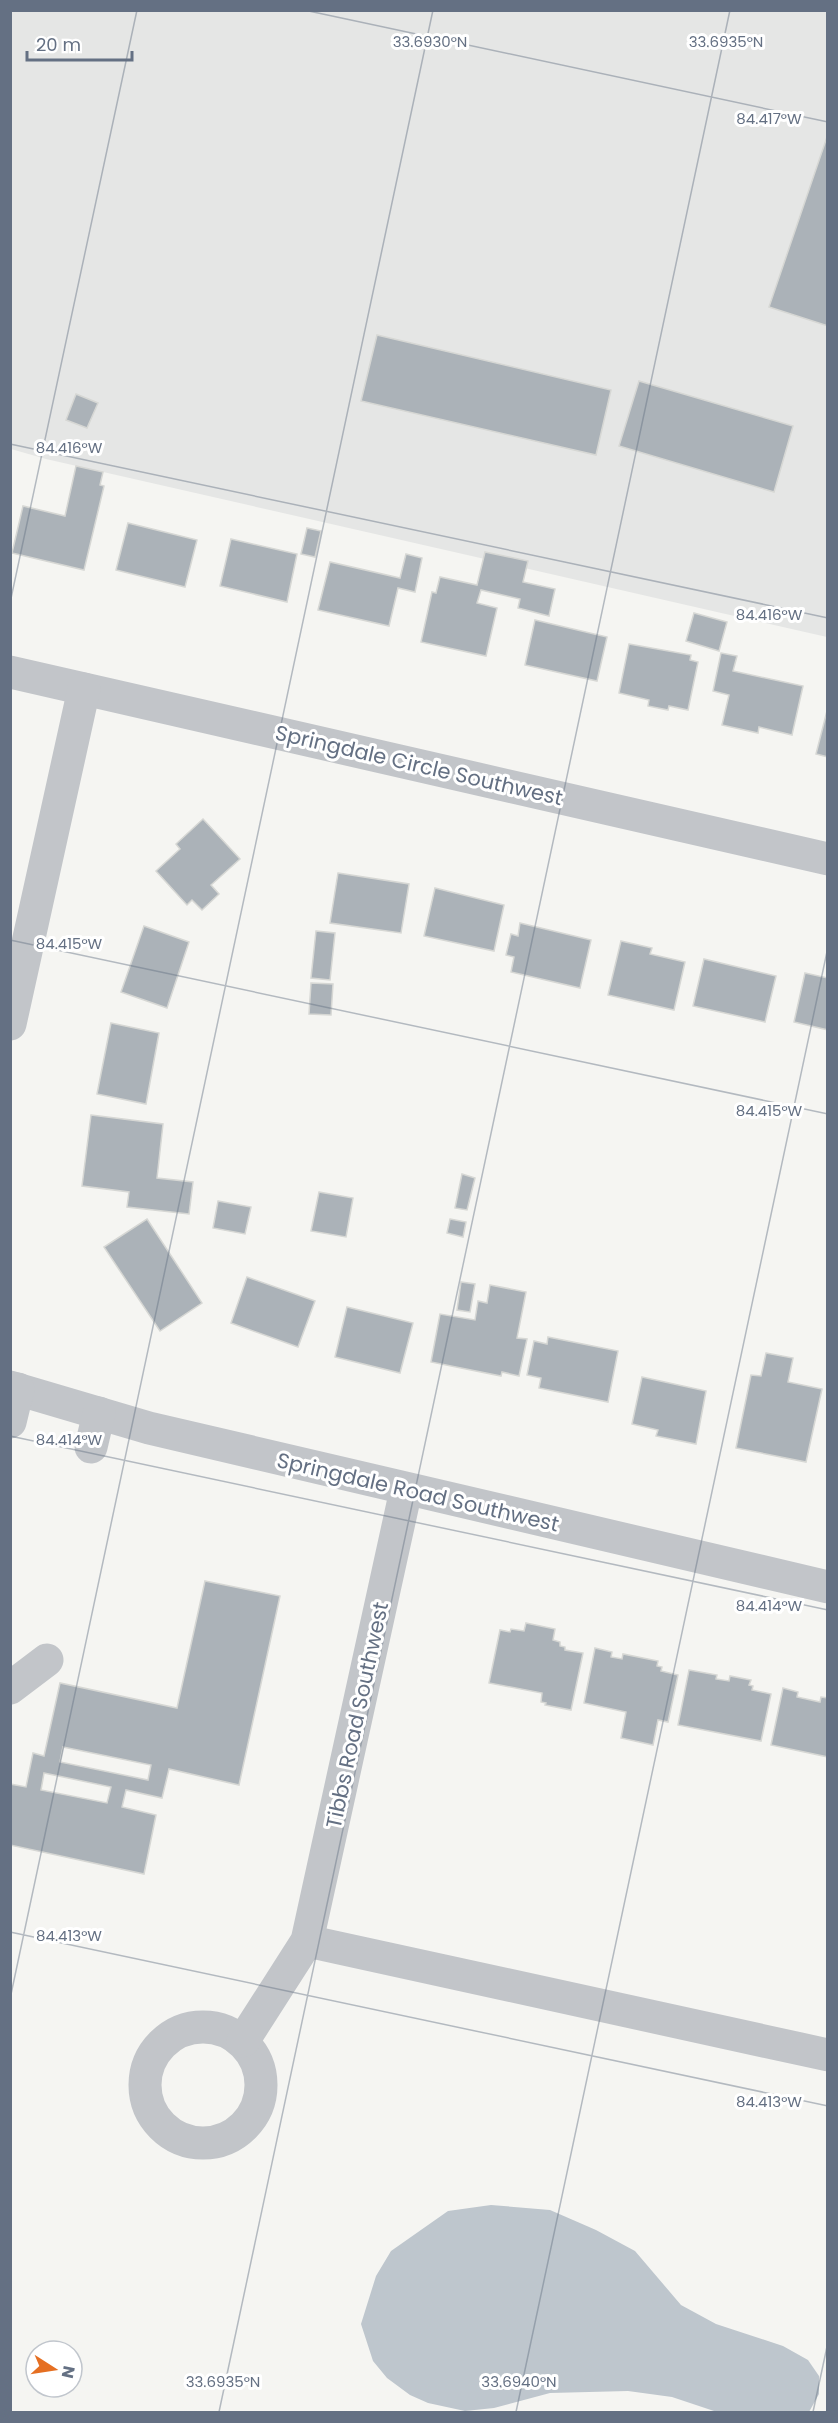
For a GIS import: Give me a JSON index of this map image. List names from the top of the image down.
{
  "streets": {
    "street": ["Springdale Circle Southwest", "Springdale Road Southwest", "Tibbs Road Southwest"]
  },
  "crossings": [
    ["Springdale Road Southwest", "Tibbs Road Southwest"]
  ],
  "scale_bar": "20 m",
  "north": "right",
  "coordinates": [
    "33.6930°N",
    "33.6935°N",
    "84.417°W",
    "84.416°W",
    "84.415°W",
    "84.414°W",
    "84.413°W",
    "33.6940°N"
  ]
}
